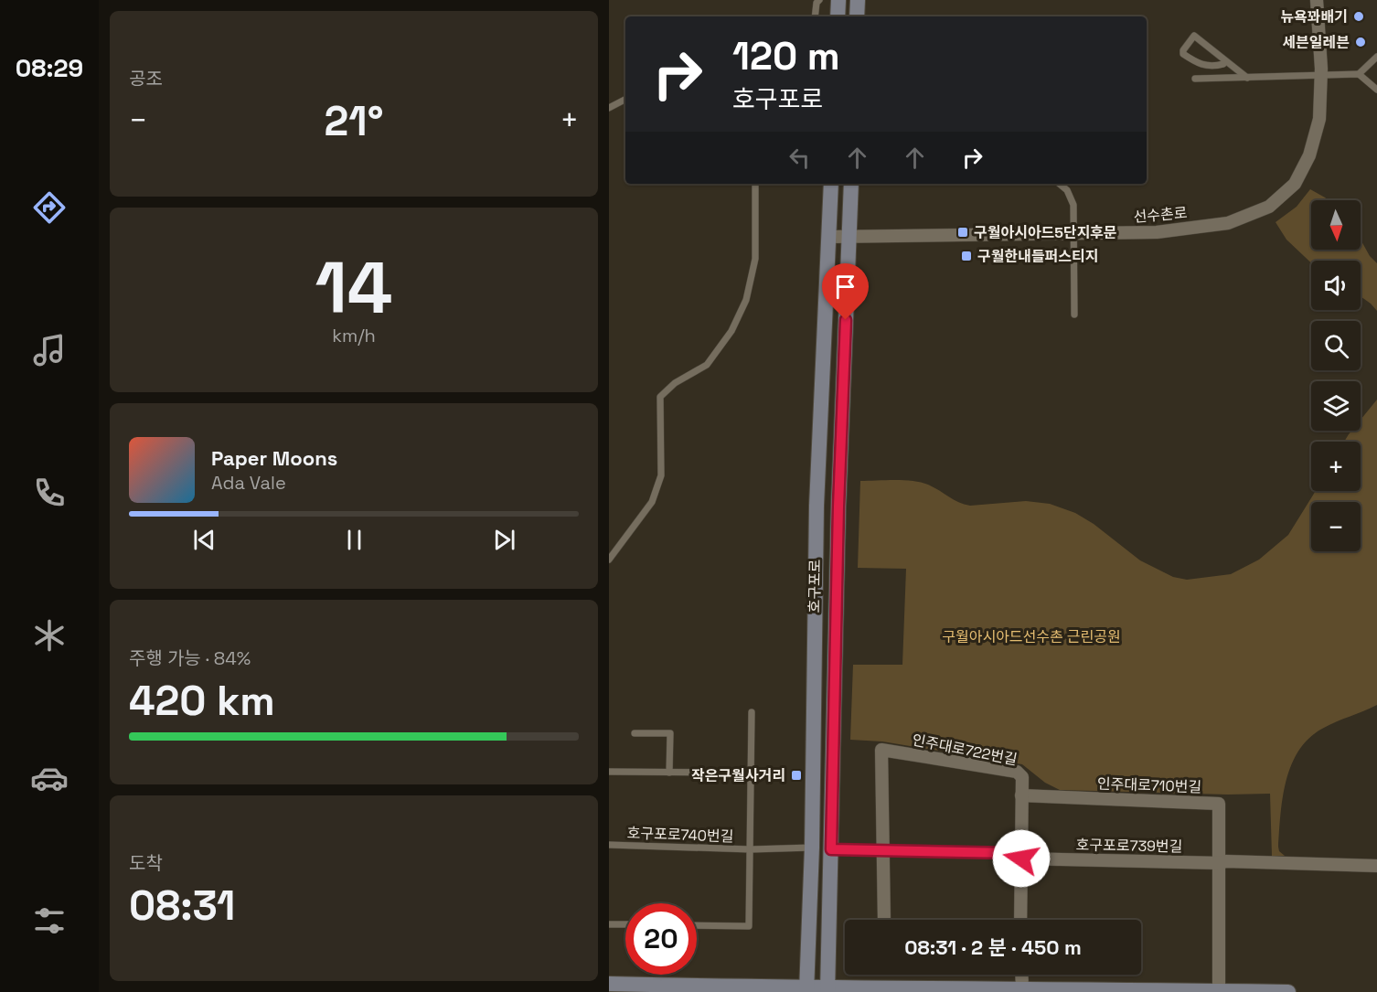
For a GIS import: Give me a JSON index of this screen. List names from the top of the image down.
{
  "streets": {
    "main road": ["호구포로"],
    "street": [
      "선수촌로",
      "인주대로722번길",
      "인주대로710번길",
      "호구포로739번길"
    ],
    "lane": ["호구포로740번길"]
  },
  "crossings": [
    ["선수촌로", "호구포로"],
    ["호구포로", "호구포로740번길"],
    ["호구포로", "호구포로739번길"],
    ["인주대로722번길", "인주대로710번길"],
    ["인주대로722번길", "호구포로739번길"],
    ["인주대로710번길", "호구포로739번길"]
  ],
  "parks": ["구월아시아드선수촌 근린공원"],
  "places": {
    "other": ["뉴욕꽈배기", "세븐일레븐"],
    "transit": ["구월아시아드5단지후문", "구월한내들퍼스티지", "작은구월사거리"]
  },
  "north": "bottom",
  "page": {
    "tabs": "08:29",
    "tile": [
      "공조",
      ["14", "km/h"],
      ["주행 가능 · 84%", "420 km"],
      ["도착", "08:31"]
    ],
    "turn": ["120 m", "호구포로"],
    "heat": ["−", "21°", "+"],
    "map_buttons": ["+", "−"],
    "song": ["Paper Moons", "Ada Vale"],
    "limit": "20",
    "trip": "08:31 · 2 분 · 450 m"
  }
}
